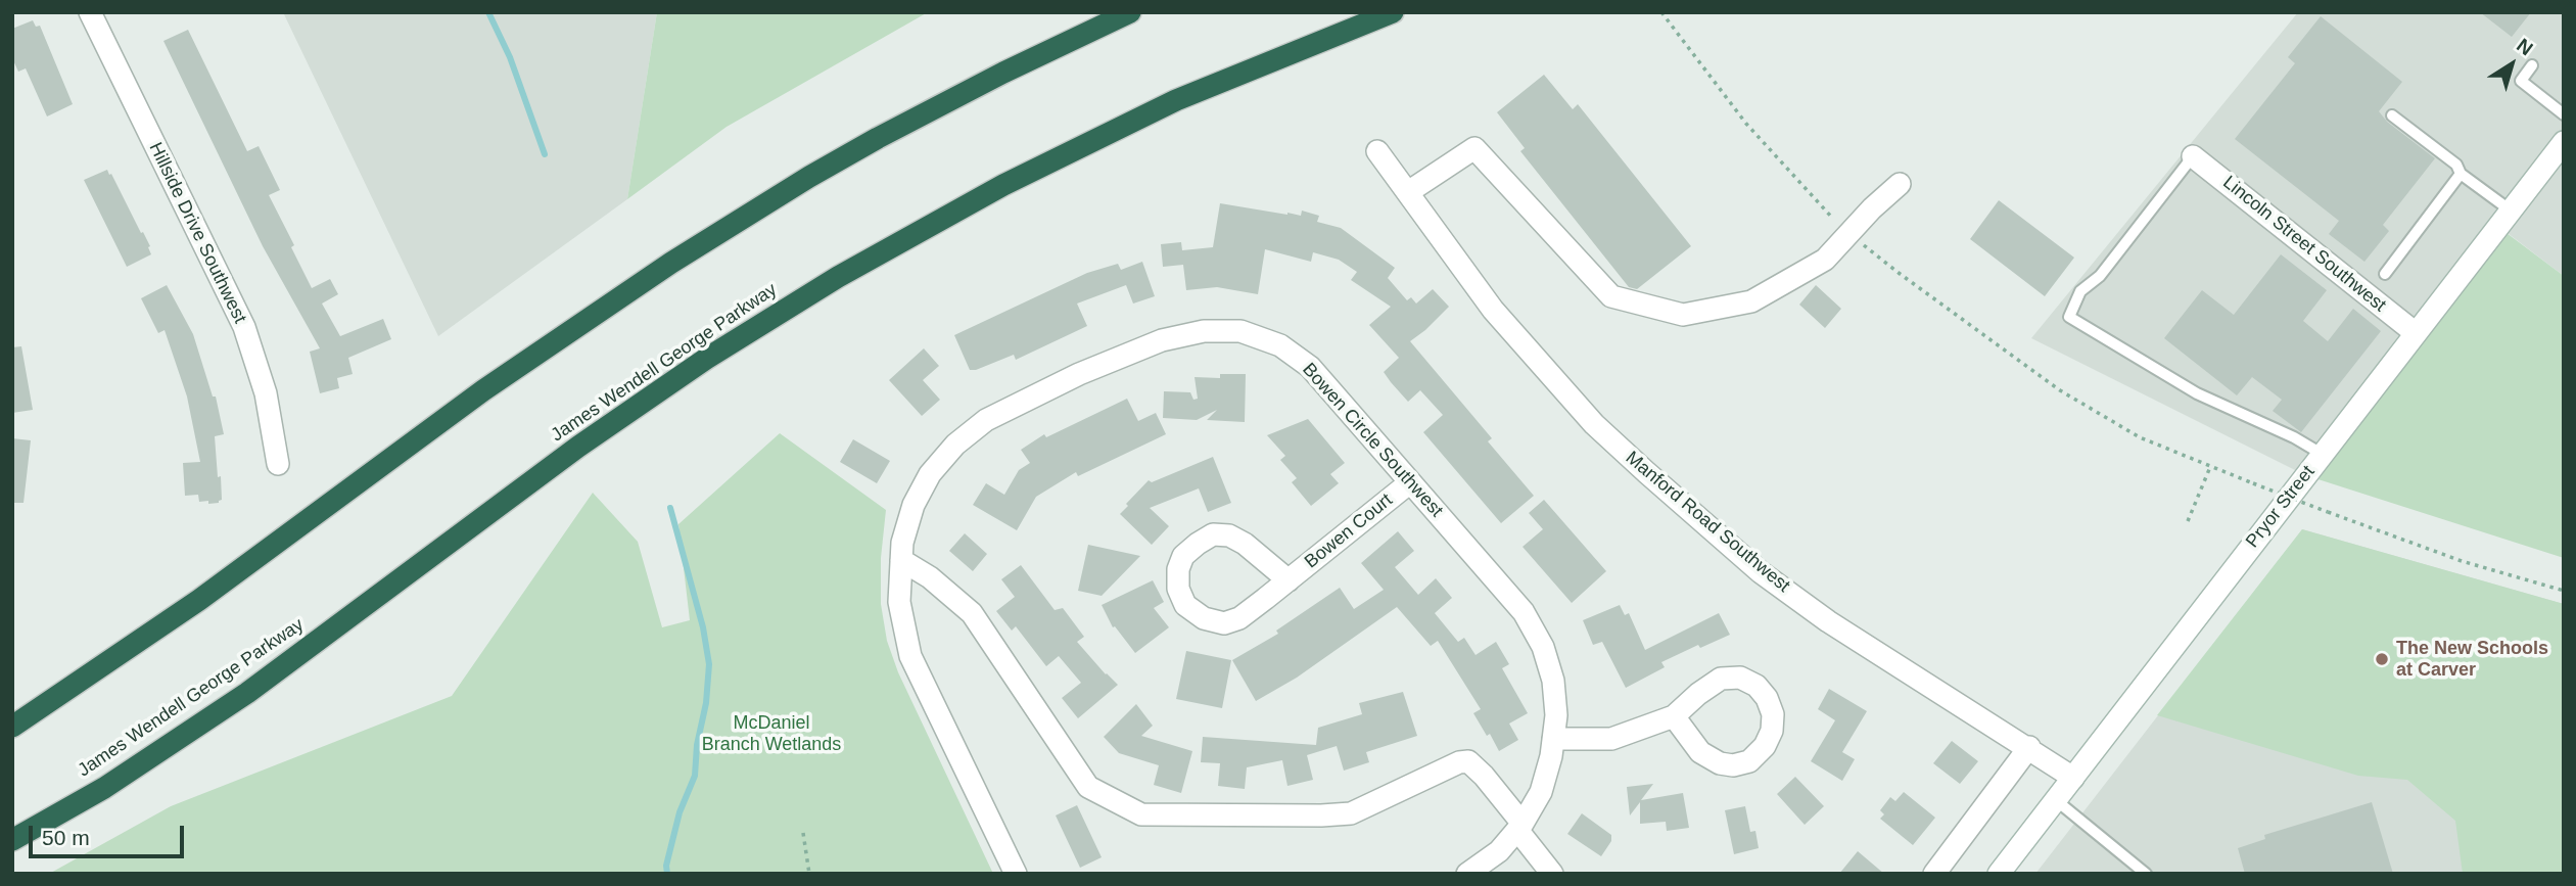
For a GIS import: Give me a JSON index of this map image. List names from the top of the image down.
{
  "streets": {
    "highway": ["James Wendell George Parkway"],
    "street": [
      "Hillside Drive Southwest",
      "Lincoln Street Southwest",
      "Bowen Circle Southwest",
      "Pryor Street",
      "Manford Road Southwest",
      "Bowen Court"
    ]
  },
  "crossings": [
    ["Lincoln Street Southwest", "Pryor Street"],
    ["Bowen Circle Southwest", "Bowen Court"],
    ["Pryor Street", "Manford Road Southwest"]
  ],
  "parks": ["McDaniel Branch Wetlands"],
  "places": ["The New Schools at Carver"],
  "scale_bar": "50 m",
  "north": "top right"
}
